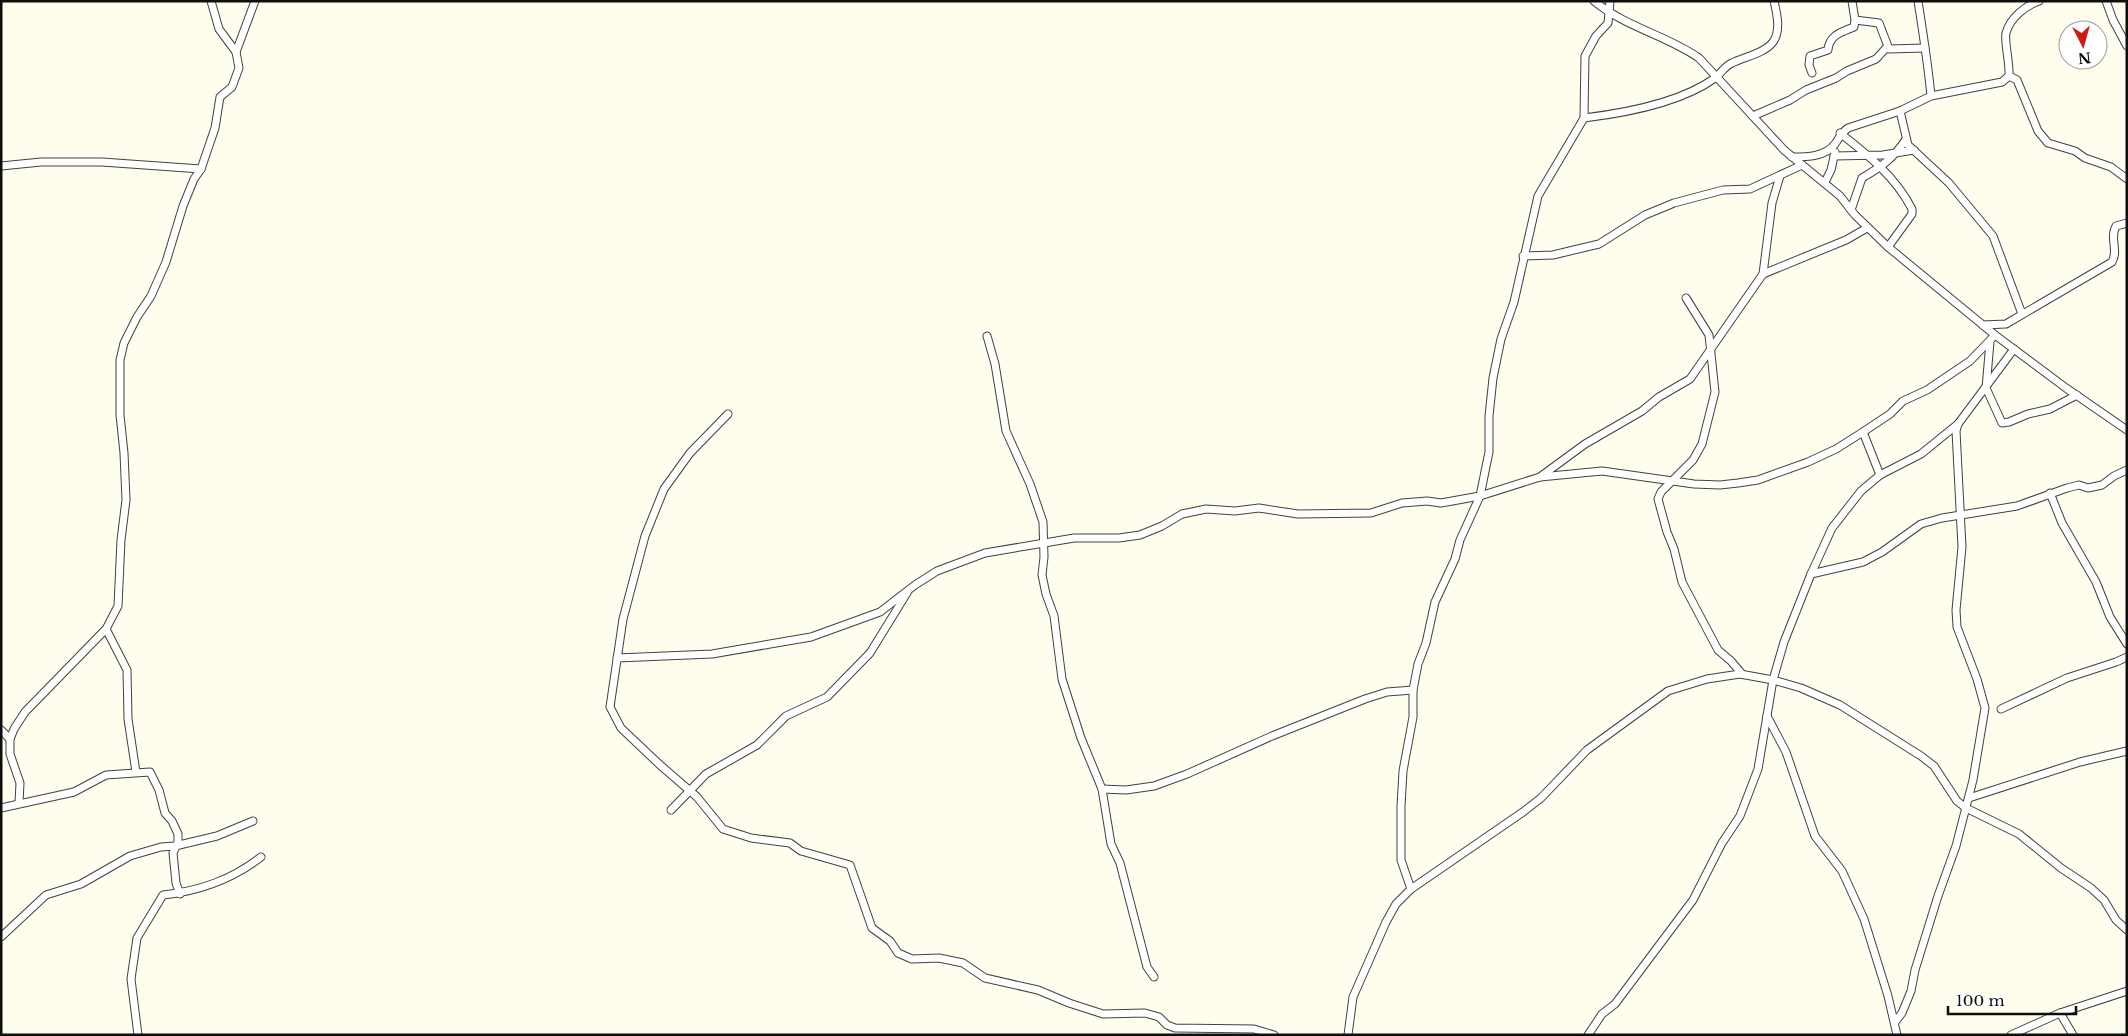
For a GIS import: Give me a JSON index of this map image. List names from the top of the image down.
{
  "scale_bar": "100 m",
  "north": "bottom"
}
